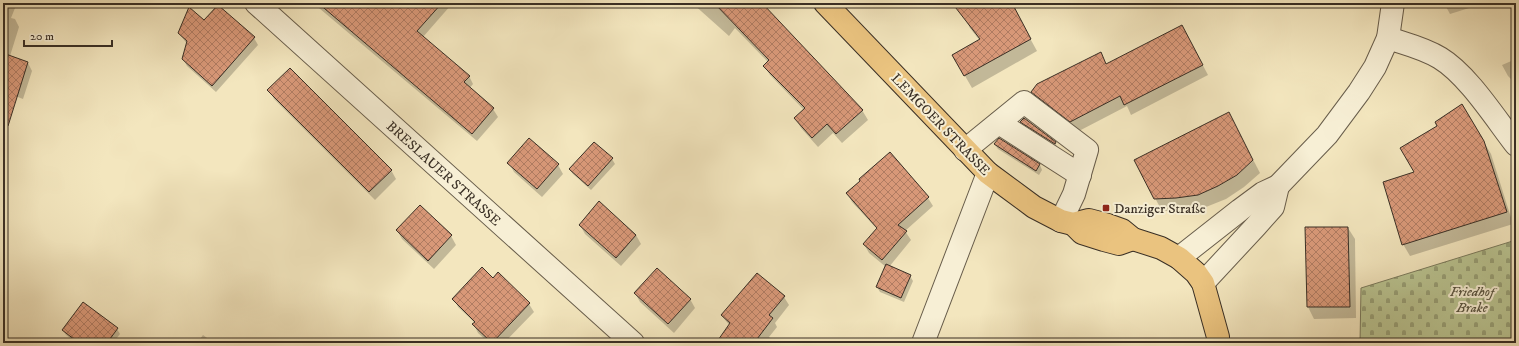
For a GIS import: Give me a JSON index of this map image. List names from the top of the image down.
{
  "streets": {
    "main road": ["LEMGOER STRASSE"],
    "street": ["BRESLAUER STRASSE"]
  },
  "parks": ["Friedhof Brake"],
  "places": {
    "transit": ["Danziger Straße"]
  },
  "scale_bar": "20 m"
}
